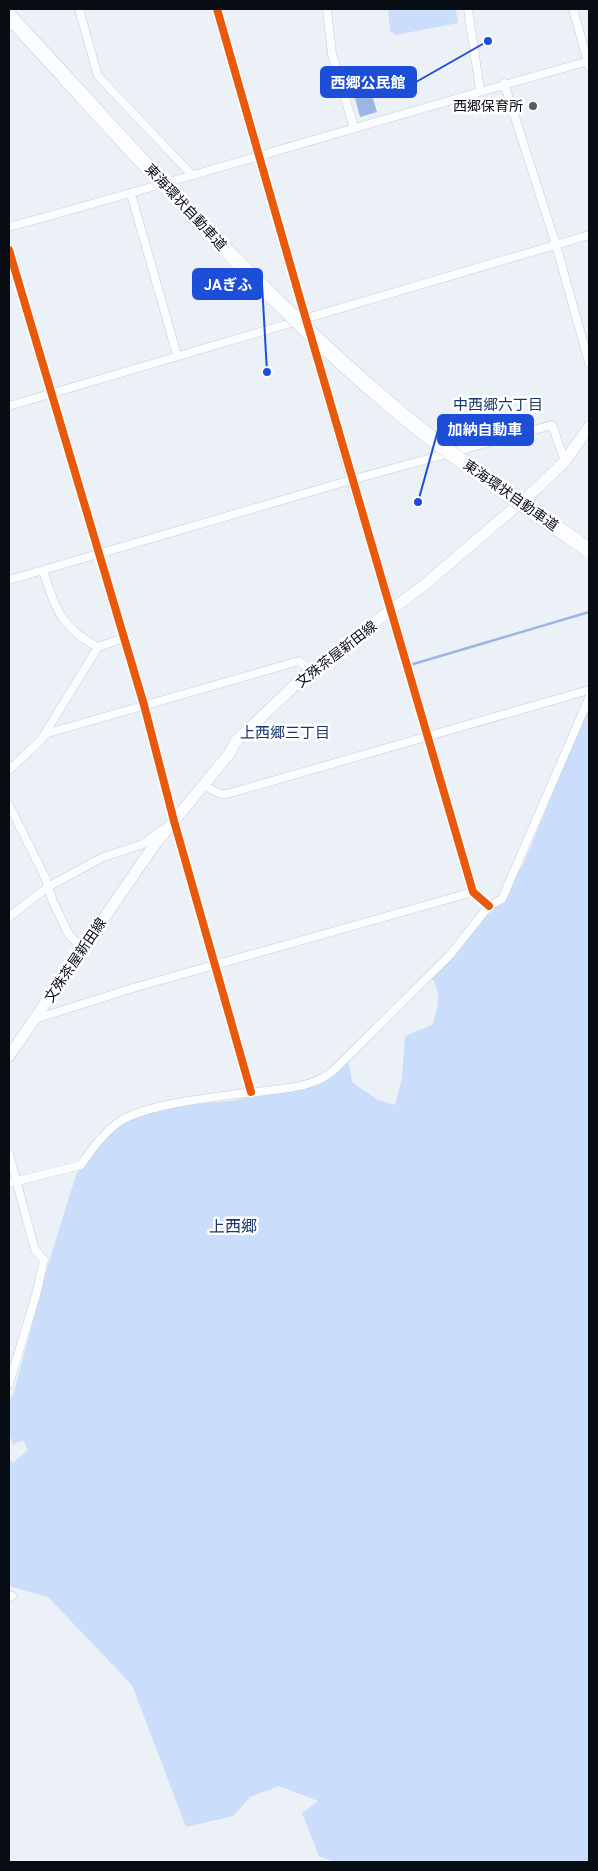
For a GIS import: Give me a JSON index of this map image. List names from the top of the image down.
{
  "streets": {
    "highway": ["東海環状自動車道"],
    "main road": ["文殊茶屋新田線"]
  },
  "districts": ["中西郷六丁目", "上西郷三丁目", "上西郷"],
  "places": [
    "西郷公民館",
    "西郷保育所",
    "JAぎふ",
    "加納自動車"
  ]
}
